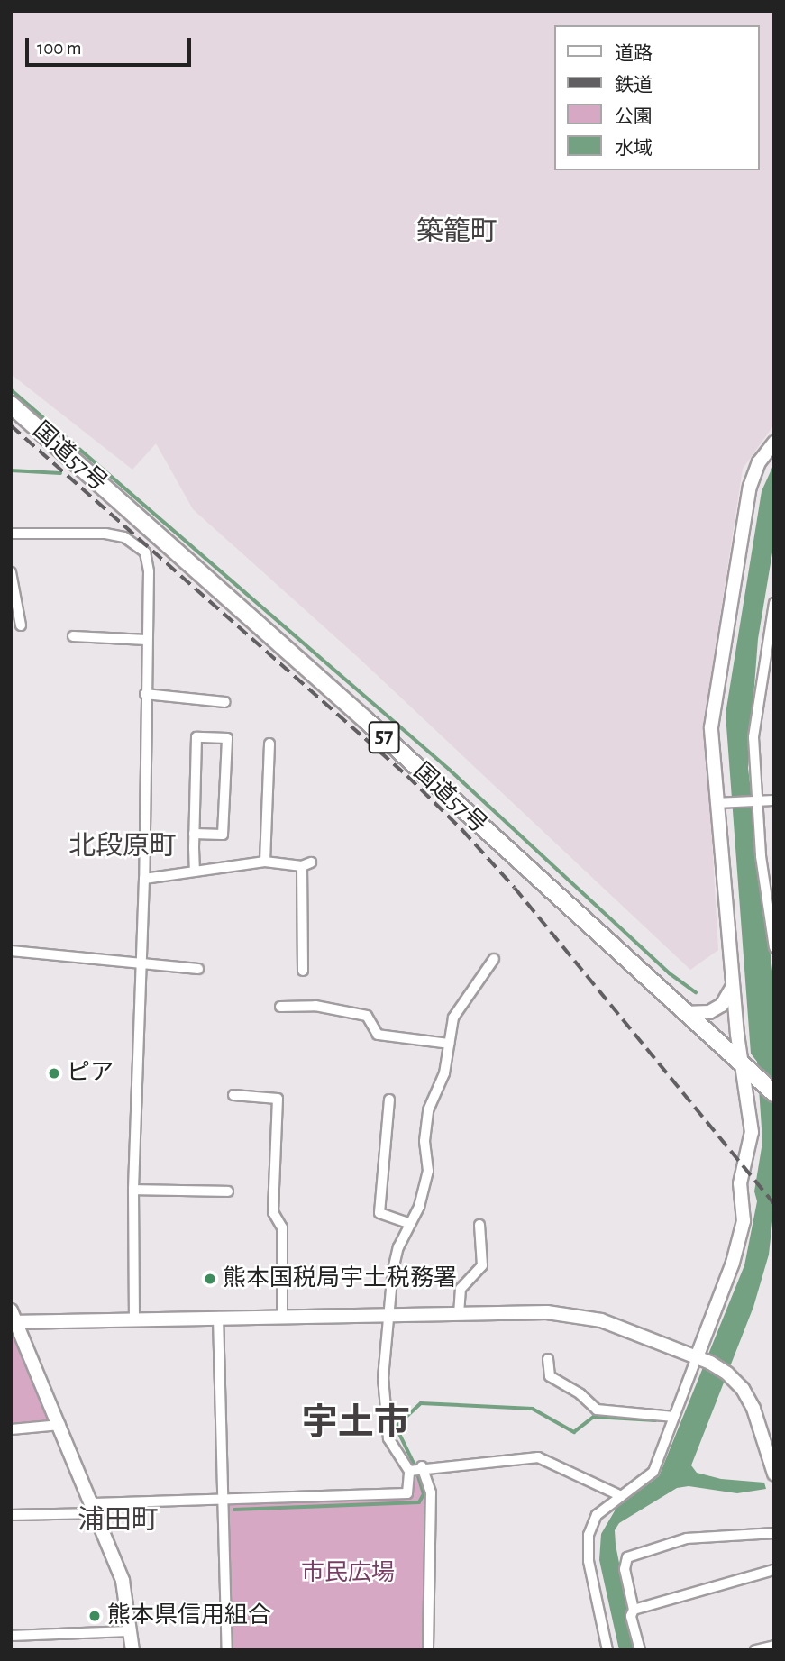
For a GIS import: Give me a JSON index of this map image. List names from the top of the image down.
{
  "streets": {
    "highway": ["国道57号", "57"]
  },
  "districts": [
    "築籠町",
    "北段原町",
    "宇土市",
    "浦田町"
  ],
  "parks": ["市民広場"],
  "places": ["ピア", "熊本国税局宇土税務署", "熊本県信用組合"],
  "legend": [
    "道路",
    "鉄道",
    "公園",
    "水域"
  ],
  "scale_bar": "100 m"
}
